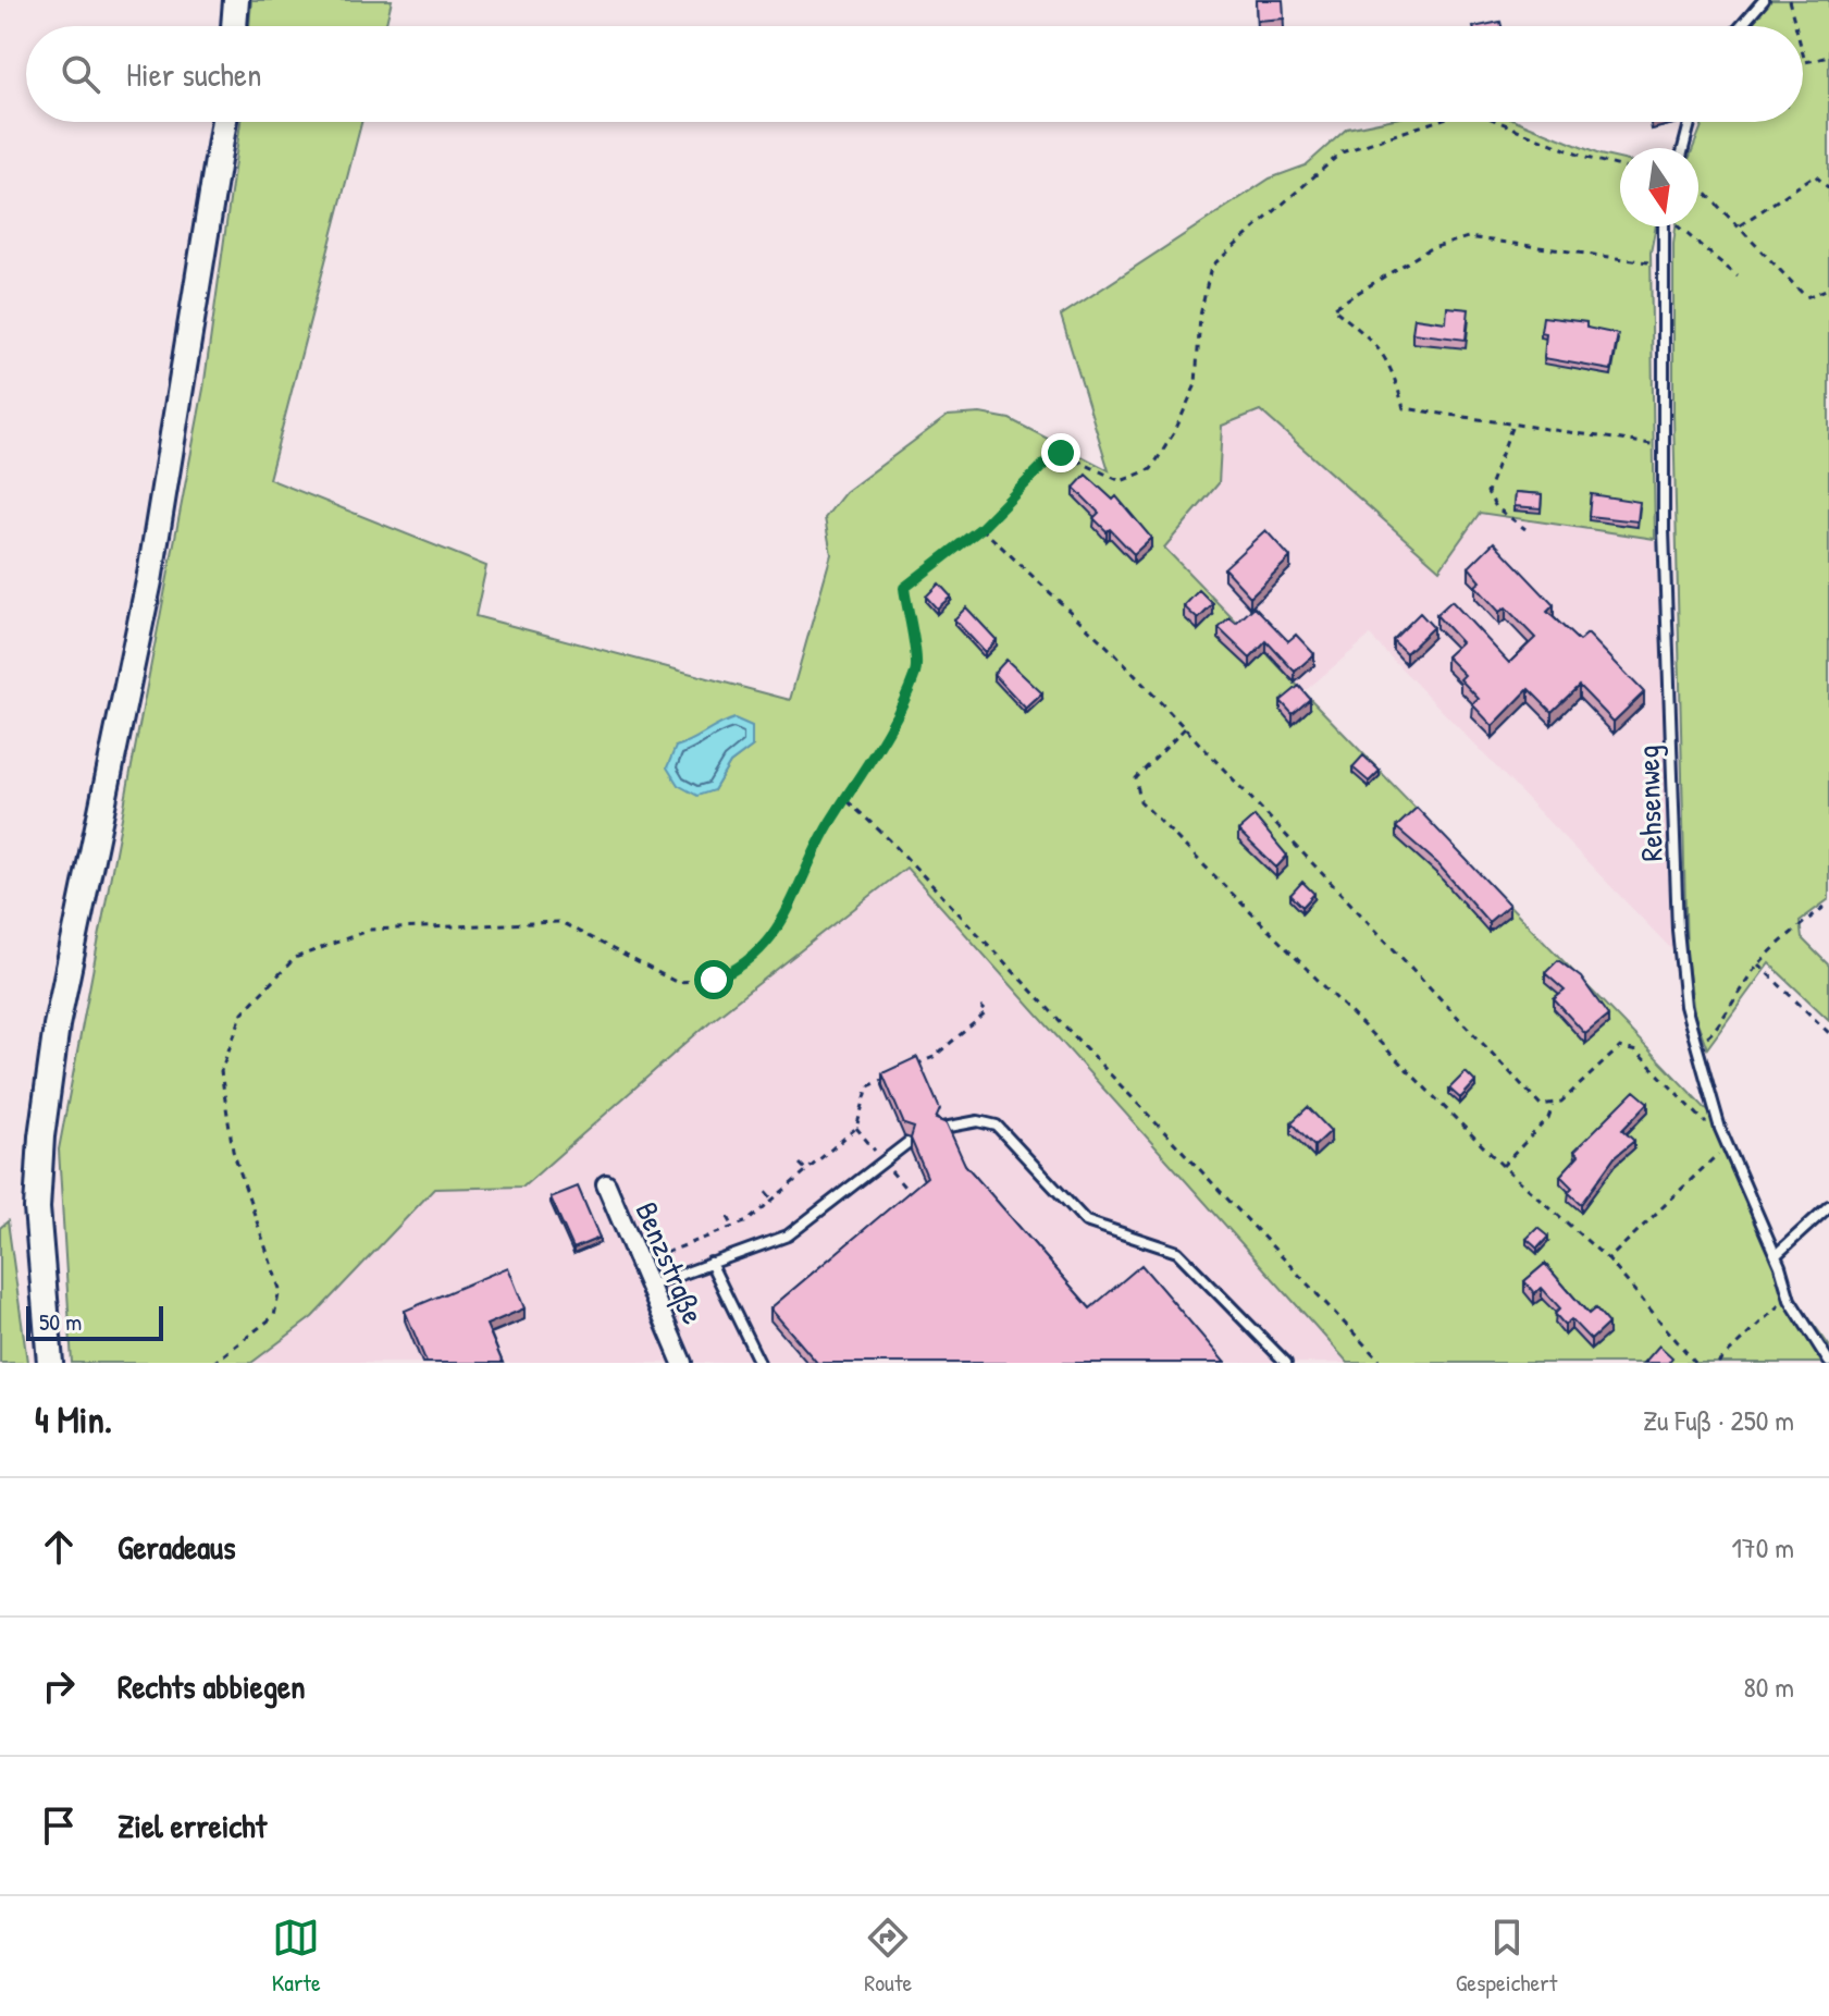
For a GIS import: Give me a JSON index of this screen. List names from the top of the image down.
{
  "streets": {
    "street": ["Benzstraße"],
    "lane": ["Rehsenweg"]
  },
  "scale_bar": "50 m",
  "north": "bottom",
  "page": {
    "search": "Hier suchen",
    "scale": "50 m",
    "heading": ["4 Min.", "Zu Fuß · 250 m"],
    "list": [
      ["Geradeaus", "170 m"],
      ["Rechts abbiegen", "80 m"],
      "Ziel erreicht"
    ],
    "nav": ["Karte", "Route", "Gespeichert"]
  }
}
